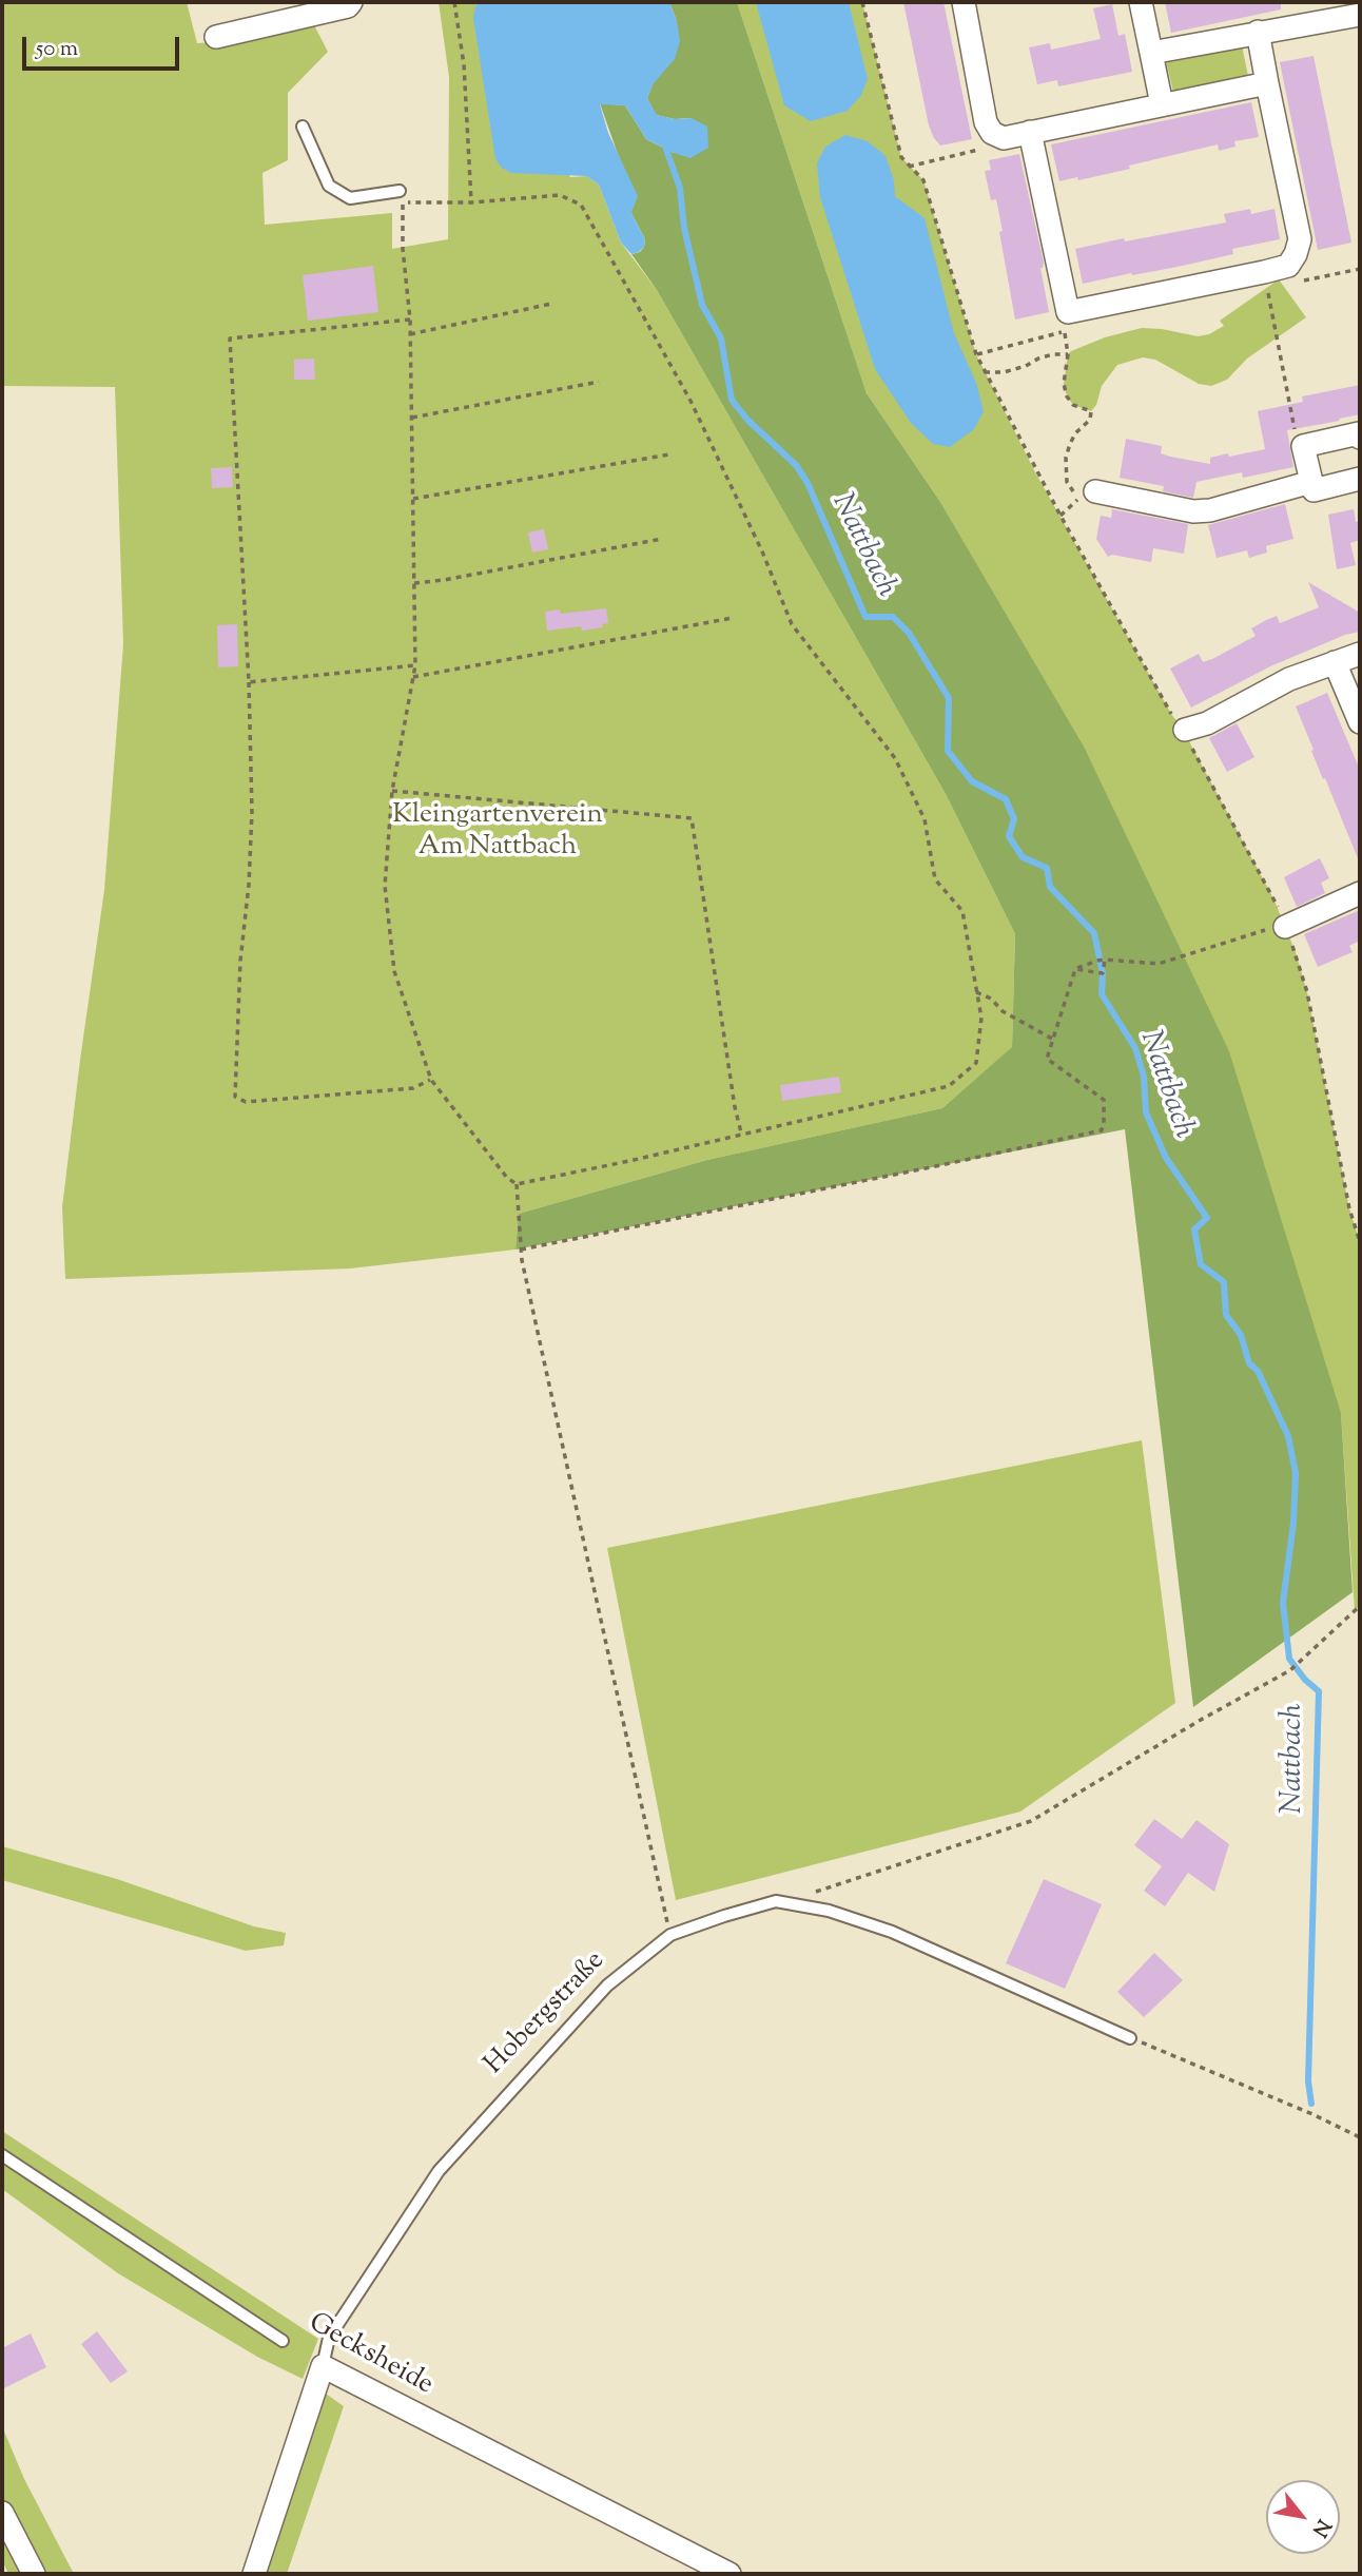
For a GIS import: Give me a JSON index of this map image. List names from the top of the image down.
{
  "streets": {
    "street": ["Hobergstraße", "Gecksheide"]
  },
  "crossings": [
    ["Hobergstraße", "Gecksheide"]
  ],
  "water": ["Nattbach"],
  "parks": ["Kleingartenverein Am Nattbach"],
  "scale_bar": "50 m",
  "north": "bottom right"
}
